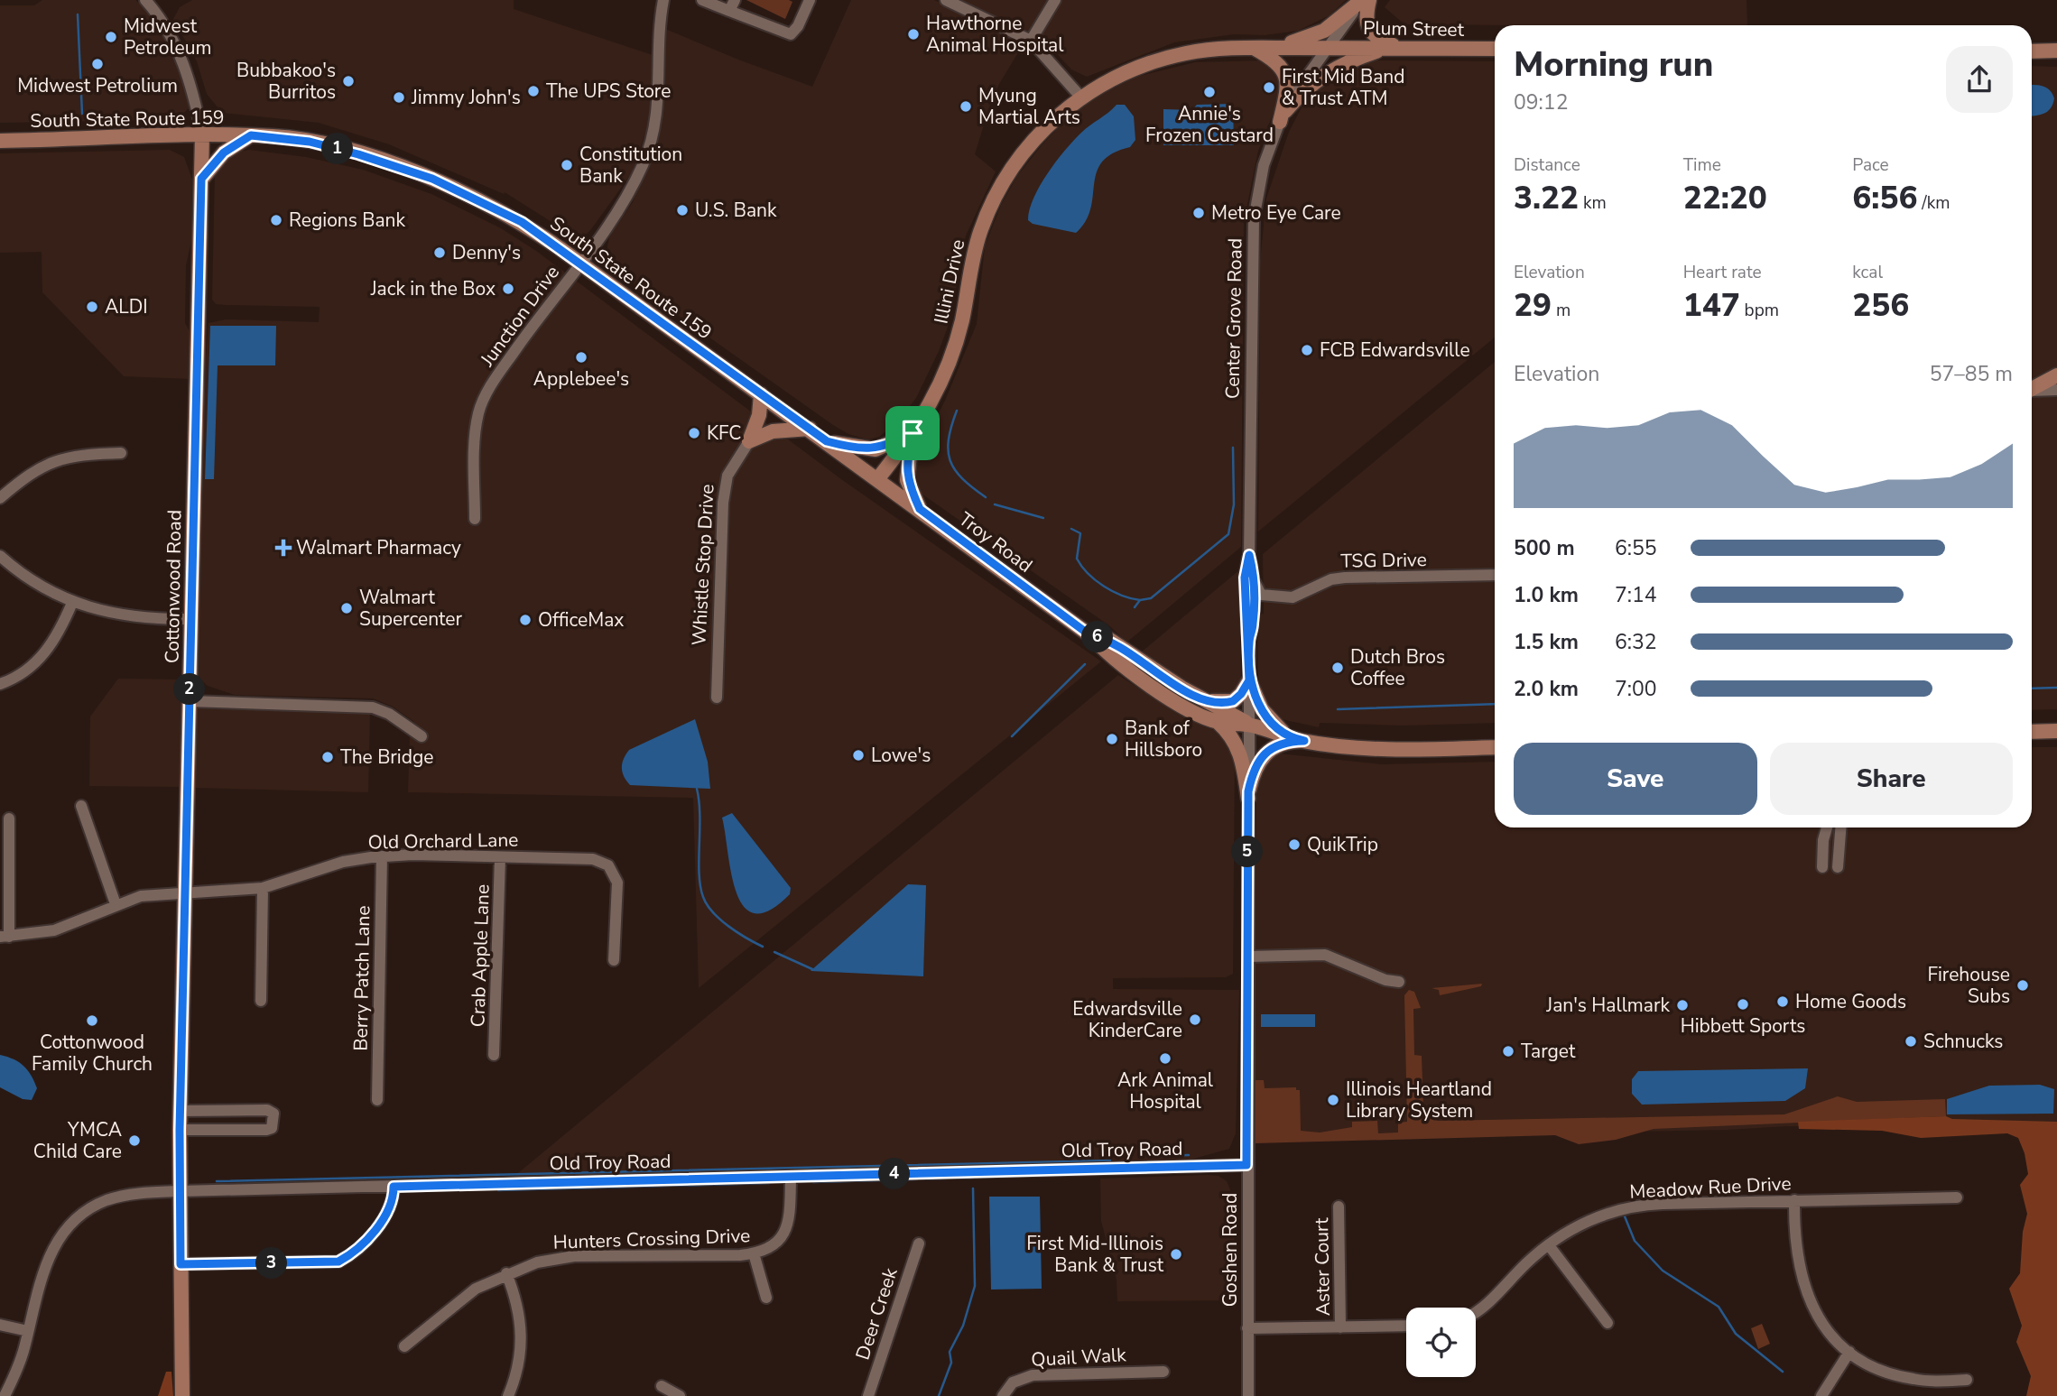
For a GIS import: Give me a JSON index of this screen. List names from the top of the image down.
{
  "streets": {
    "main road": [
      "Plum Street",
      "South State Route 159",
      "Illini Drive",
      "Troy Road",
      "Whistle Stop Drive",
      "Cottonwood Road"
    ],
    "street": [
      "Junction Drive",
      "Center Grove Road",
      "TSG Drive",
      "Old Orchard Lane",
      "Crab Apple Lane",
      "Berry Patch Lane",
      "Old Troy Road",
      "Meadow Rue Drive",
      "Hunters Crossing Drive",
      "Goshen Road",
      "Aster Court",
      "Deer Creek",
      "Quail Walk"
    ]
  },
  "crossings": [
    ["Plum Street", "Illini Drive"],
    ["Plum Street", "Center Grove Road"],
    ["South State Route 159", "Illini Drive"],
    ["South State Route 159", "Junction Drive"],
    ["South State Route 159", "Troy Road"],
    ["South State Route 159", "Whistle Stop Drive"],
    ["South State Route 159", "Cottonwood Road"],
    ["Illini Drive", "Center Grove Road"],
    ["Illini Drive", "Troy Road"],
    ["Center Grove Road", "Troy Road"],
    ["Center Grove Road", "TSG Drive"],
    ["Center Grove Road", "Goshen Road"],
    ["Troy Road", "Goshen Road"],
    ["Cottonwood Road", "Old Orchard Lane"],
    ["Cottonwood Road", "Old Troy Road"],
    ["Old Orchard Lane", "Crab Apple Lane"],
    ["Old Orchard Lane", "Berry Patch Lane"],
    ["Old Troy Road", "Hunters Crossing Drive"],
    ["Old Troy Road", "Goshen Road"]
  ],
  "places": {
    "other": [
      "Hawthorne Animal Hospital",
      "Midwest Petroleum",
      "Midwest Petrolium",
      "Bubbakoo's Burritos",
      "First Mid Band & Trust ATM",
      "The UPS Store",
      "Annie's Frozen Custard",
      "Jimmy John's",
      "Myung Martial Arts",
      "Constitution Bank",
      "U.S. Bank",
      "Metro Eye Care",
      "Regions Bank",
      "Denny's",
      "Jack in the Box",
      "ALDI",
      "FCB Edwardsville",
      "Applebee's",
      "KFC",
      "Walmart Supercenter",
      "OfficeMax",
      "Dutch Bros Coffee",
      "Bank of Hillsboro",
      "Lowe's",
      "The Bridge",
      "QuikTrip",
      "Firehouse Subs",
      "Home Goods",
      "Hibbett Sports",
      "Jan's Hallmark",
      "Edwardsville KinderCare",
      "Cottonwood Family Church",
      "Schnucks",
      "Target",
      "Ark Animal Hospital",
      "Illinois Heartland Library System",
      "YMCA Child Care",
      "First Mid-Illinois Bank & Trust"
    ],
    "health": ["Walmart Pharmacy"]
  },
  "page": {
    "heading": ["Morning run", "09:12"],
    "pins": [
      "1",
      "6",
      "2",
      "5",
      "4",
      "3"
    ],
    "stats": [
      ["Distance", "3.22 km"],
      ["Time", "22:20"],
      ["Pace", "6:56 /km"],
      ["Elevation", "29 m"],
      ["Heart rate", "147 bpm"],
      ["kcal", "256"]
    ],
    "chart": ["Elevation", "57–85 m"],
    "list": [
      {
        "name": "500 m",
        "note": "6:55"
      },
      {
        "name": "1.0 km",
        "note": "7:14"
      },
      {
        "name": "1.5 km",
        "note": "6:32"
      },
      {
        "name": "2.0 km",
        "note": "7:00"
      }
    ],
    "buttons": ["Save", "Share"]
  }
}
